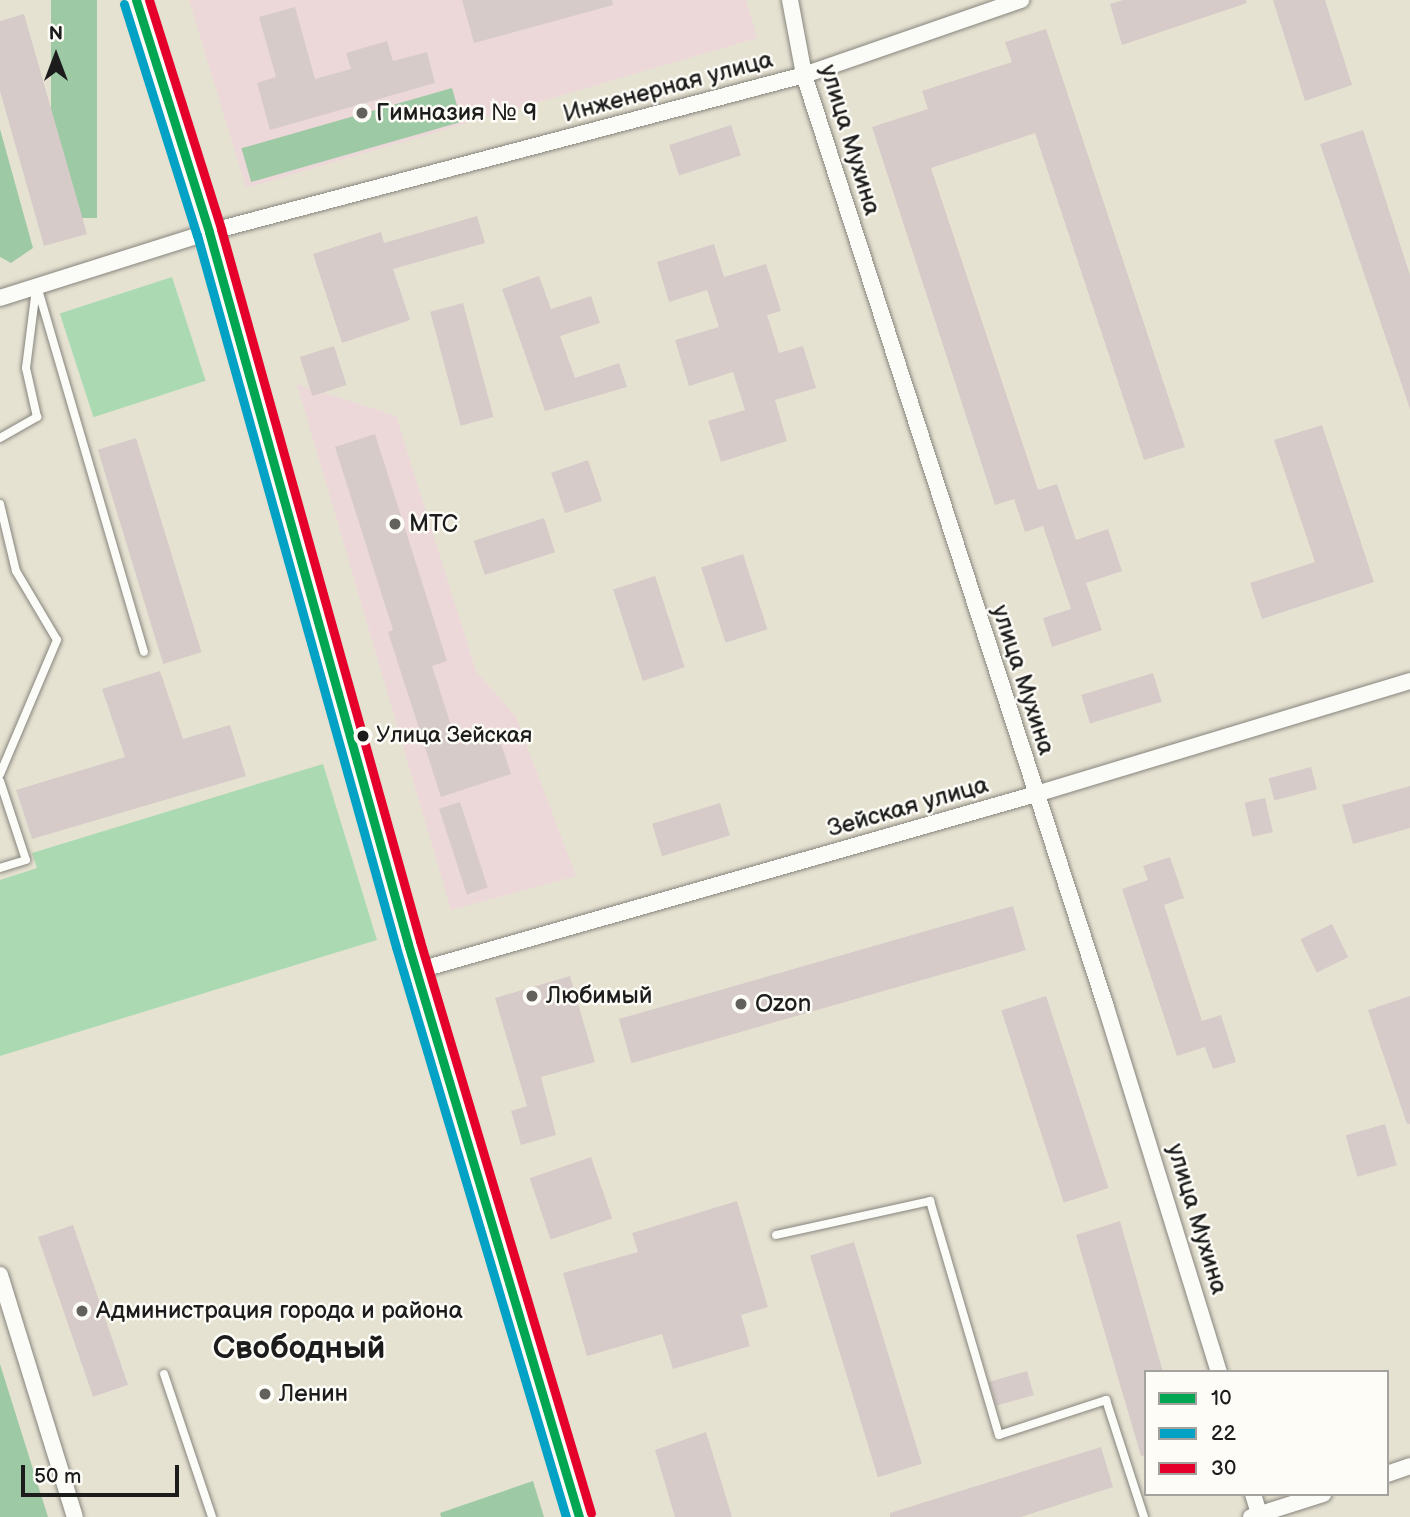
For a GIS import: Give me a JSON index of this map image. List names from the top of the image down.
{
  "streets": {
    "street": ["Инженерная улица", "улица Мухина", "Зейская улица"]
  },
  "crossings": [
    ["Инженерная улица", "улица Мухина"],
    ["улица Мухина", "Зейская улица"]
  ],
  "districts": ["Свободный"],
  "places": [
    "Гимназия № 9",
    "МТС",
    "Улица Зейская",
    "Любимый",
    "Ozon",
    "Администрация города и района",
    "Ленин"
  ],
  "lines": ["transit line 10", "transit line 30", "transit line 22"],
  "legend": ["10", "22", "30"],
  "scale_bar": "50 m",
  "north": "top"
}
